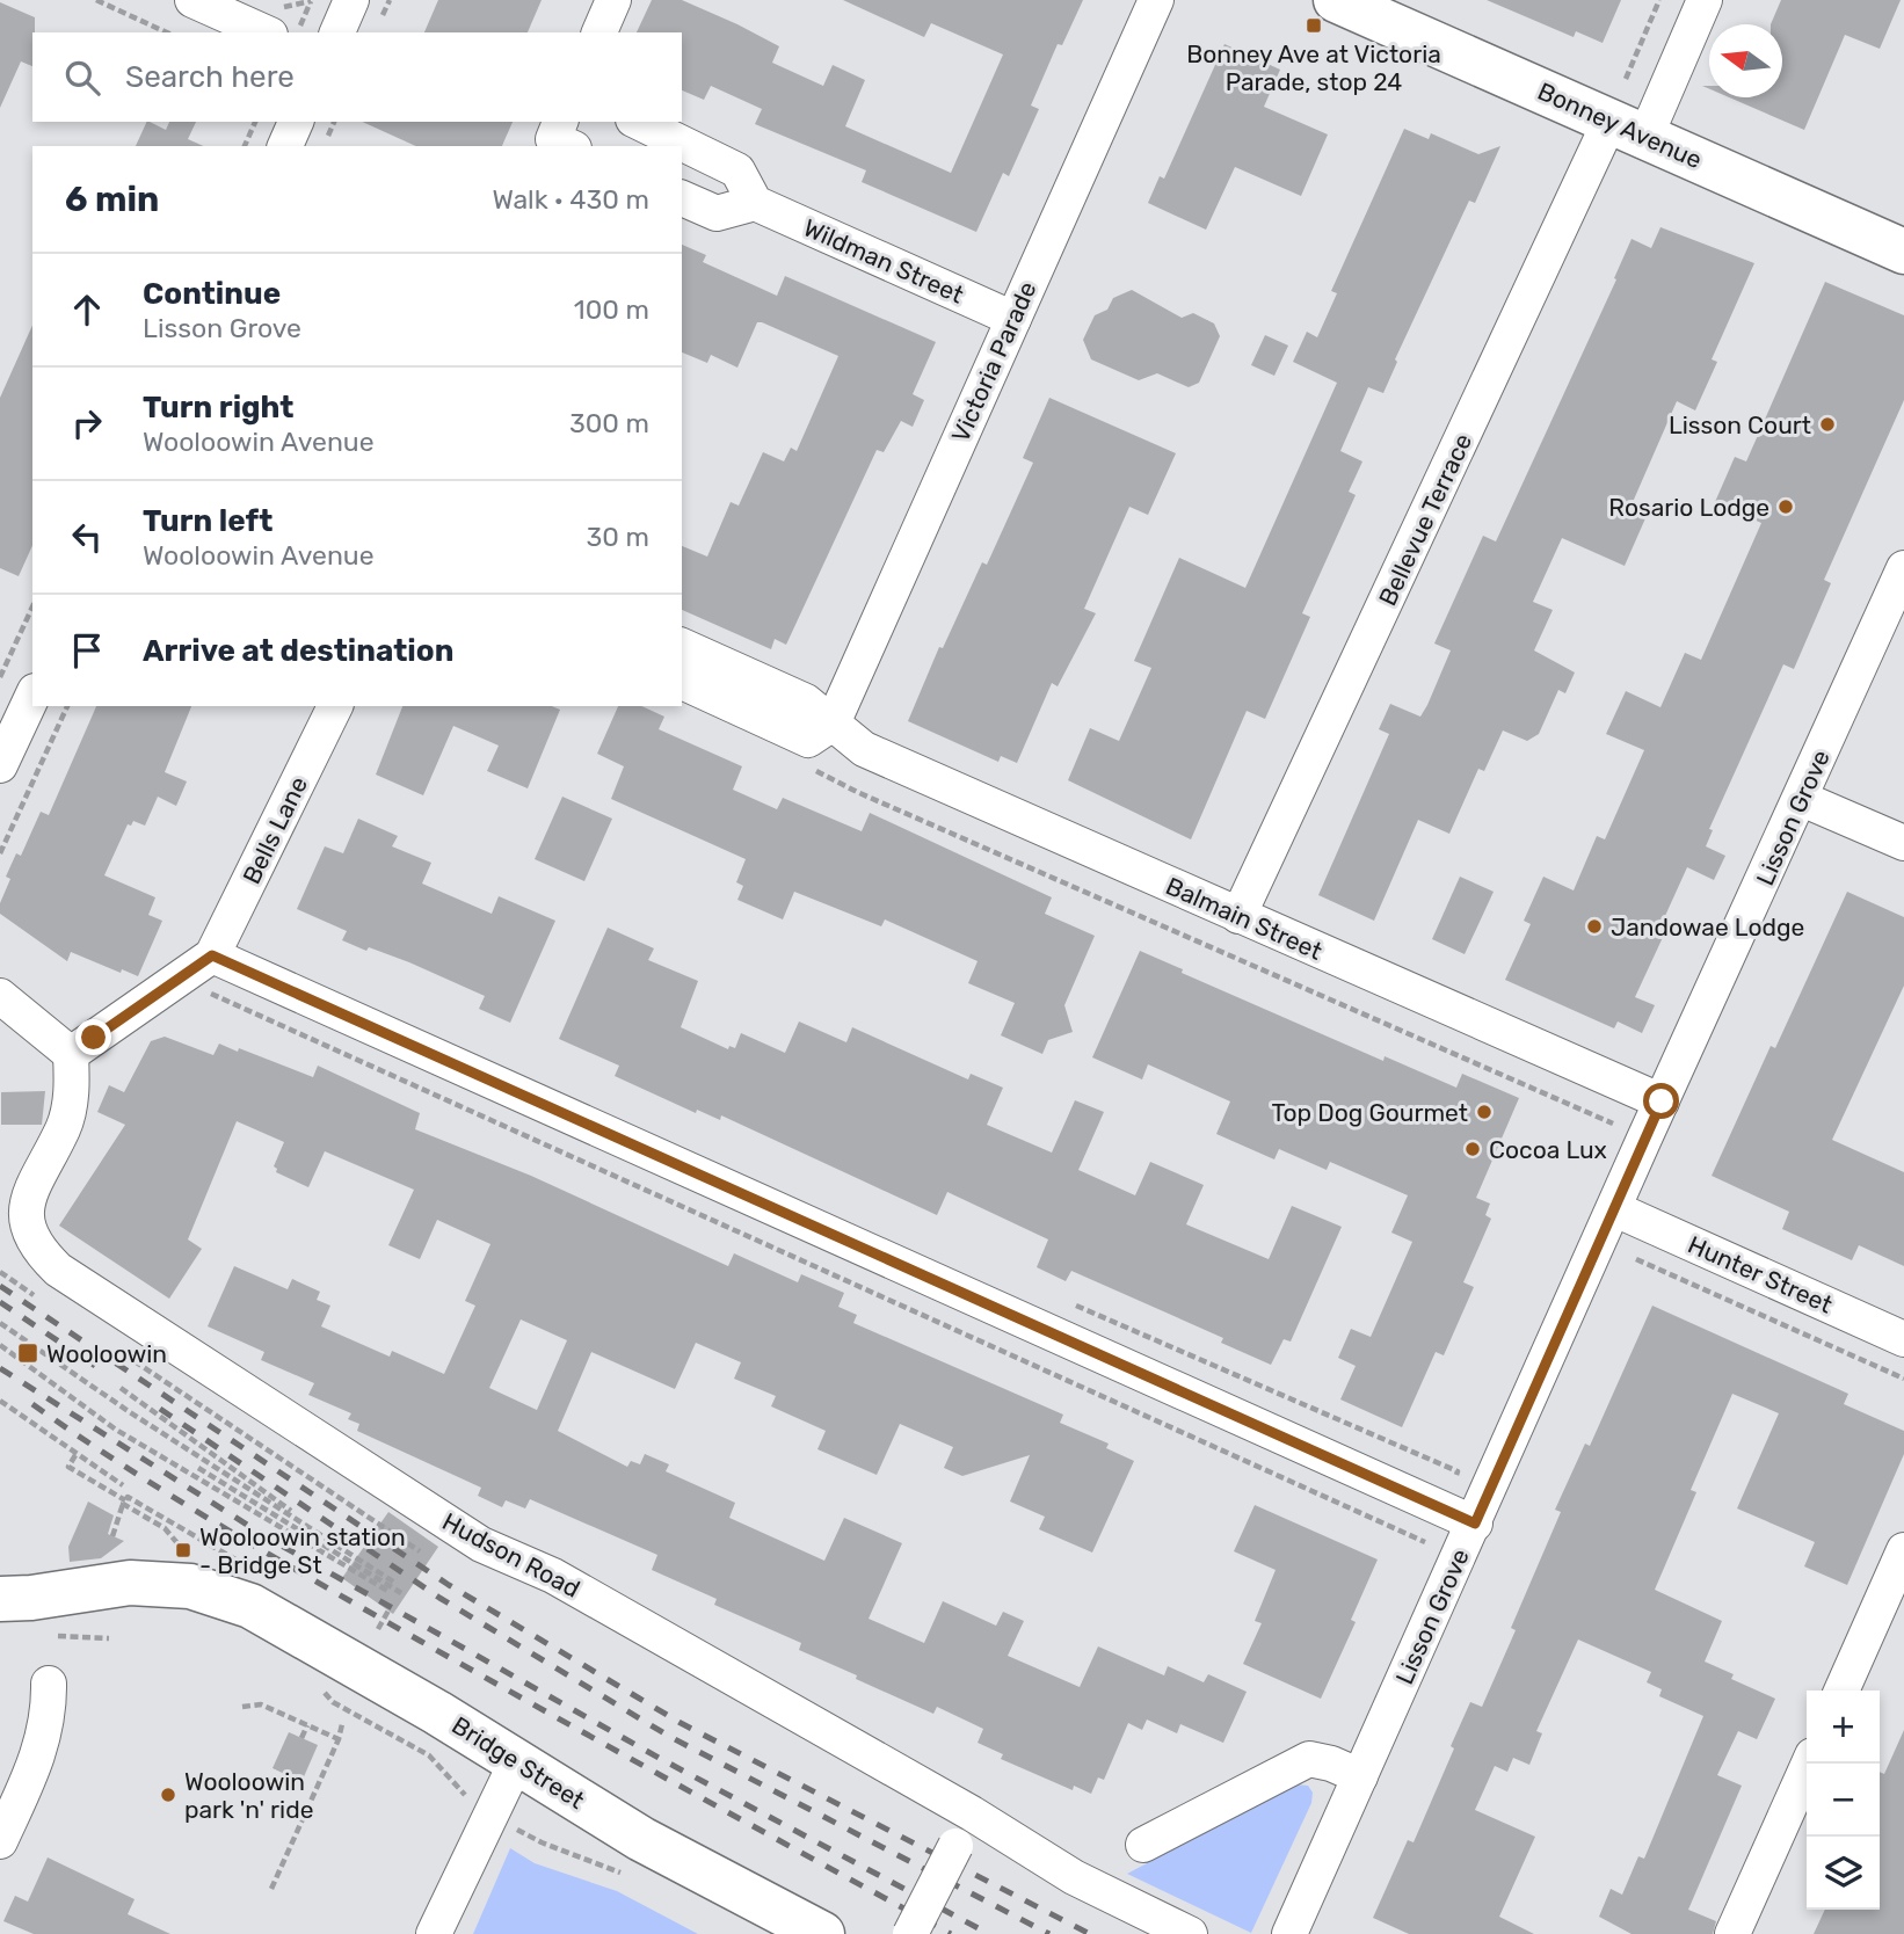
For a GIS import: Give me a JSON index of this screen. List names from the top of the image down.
{
  "streets": {
    "street": [
      "Bonney Avenue",
      "Wildman Street",
      "Victoria Parade",
      "Bellevue Terrace",
      "Lisson Grove",
      "Bells Lane",
      "Balmain Street",
      "Hunter Street",
      "Hudson Road",
      "Bridge Street"
    ]
  },
  "crossings": [
    ["Bonney Avenue", "Bellevue Terrace"],
    ["Wildman Street", "Victoria Parade"],
    ["Victoria Parade", "Balmain Street"],
    ["Bellevue Terrace", "Balmain Street"],
    ["Lisson Grove", "Balmain Street"],
    ["Lisson Grove", "Hunter Street"]
  ],
  "places": {
    "transit": ["Bonney Ave at Victoria Parade, stop 24", "Wooloowin", "Wooloowin station - Bridge St"],
    "other": [
      "Lisson Court",
      "Rosario Lodge",
      "Jandowae Lodge",
      "Top Dog Gourmet",
      "Cocoa Lux",
      "Wooloowin park 'n' ride"
    ]
  },
  "north": "left",
  "page": {
    "search": "Search here",
    "heading": ["6 min", "Walk · 430 m"],
    "list": [
      ["Continue", "Lisson Grove", "100 m"],
      ["Turn right", "Wooloowin Avenue", "300 m"],
      ["Turn left", "Wooloowin Avenue", "30 m"],
      "Arrive at destination"
    ],
    "map_buttons": ["+", "−"]
  }
}
